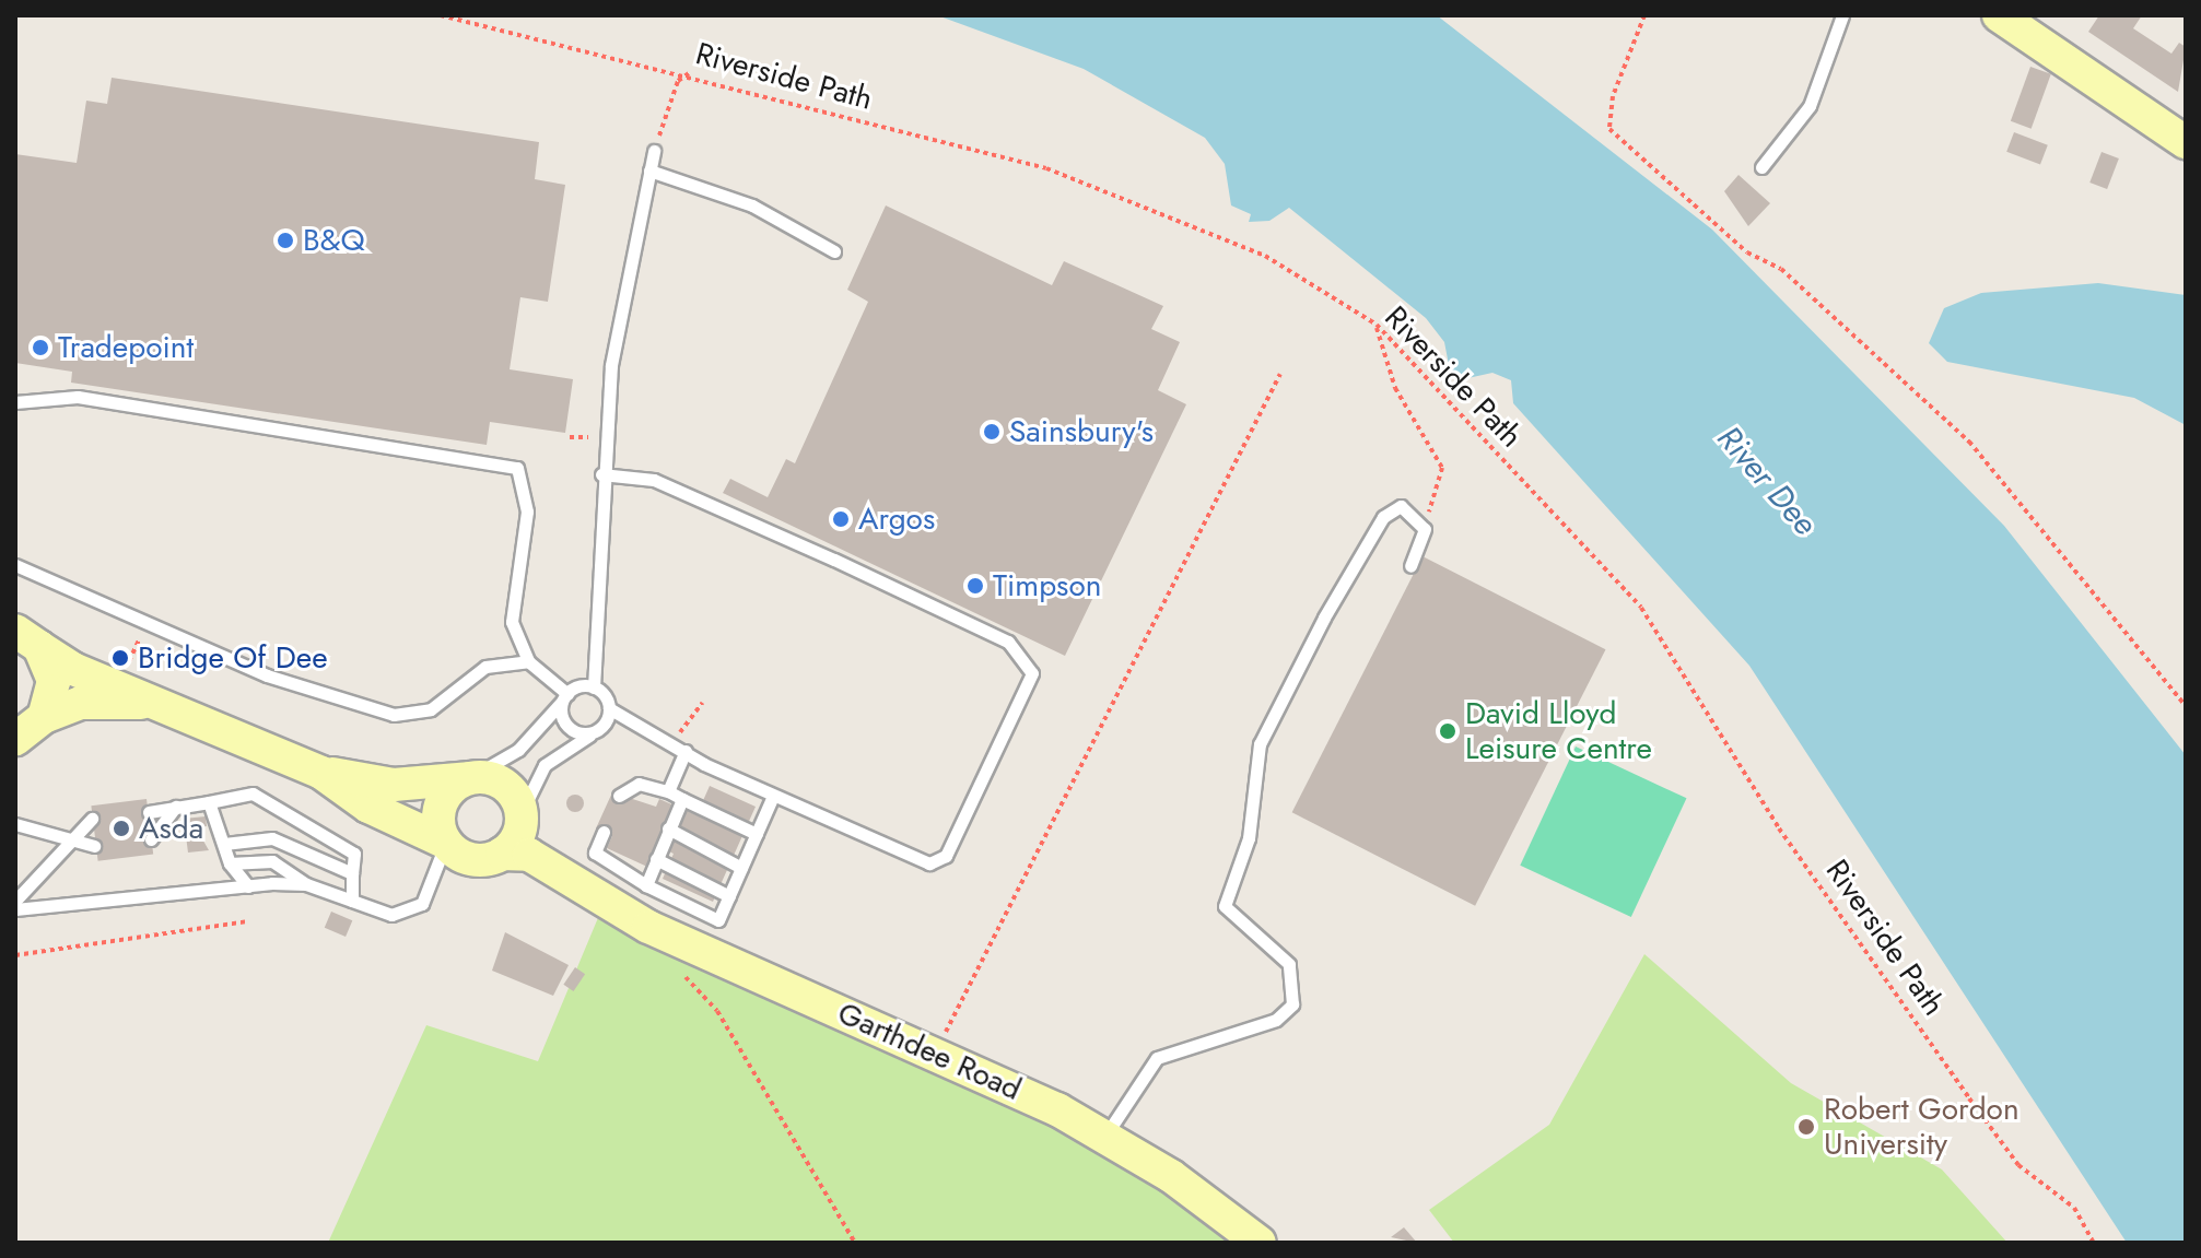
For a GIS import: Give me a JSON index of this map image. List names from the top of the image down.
{
  "streets": {
    "street": ["Garthdee Road"],
    "path": ["Riverside Path"]
  },
  "water": ["River Dee"],
  "places": [
    "B&Q",
    "Tradepoint",
    "Sainsbury's",
    "Argos",
    "Timpson",
    "Bridge Of Dee",
    "David Lloyd Leisure Centre",
    "Asda",
    "Robert Gordon University"
  ]
}
